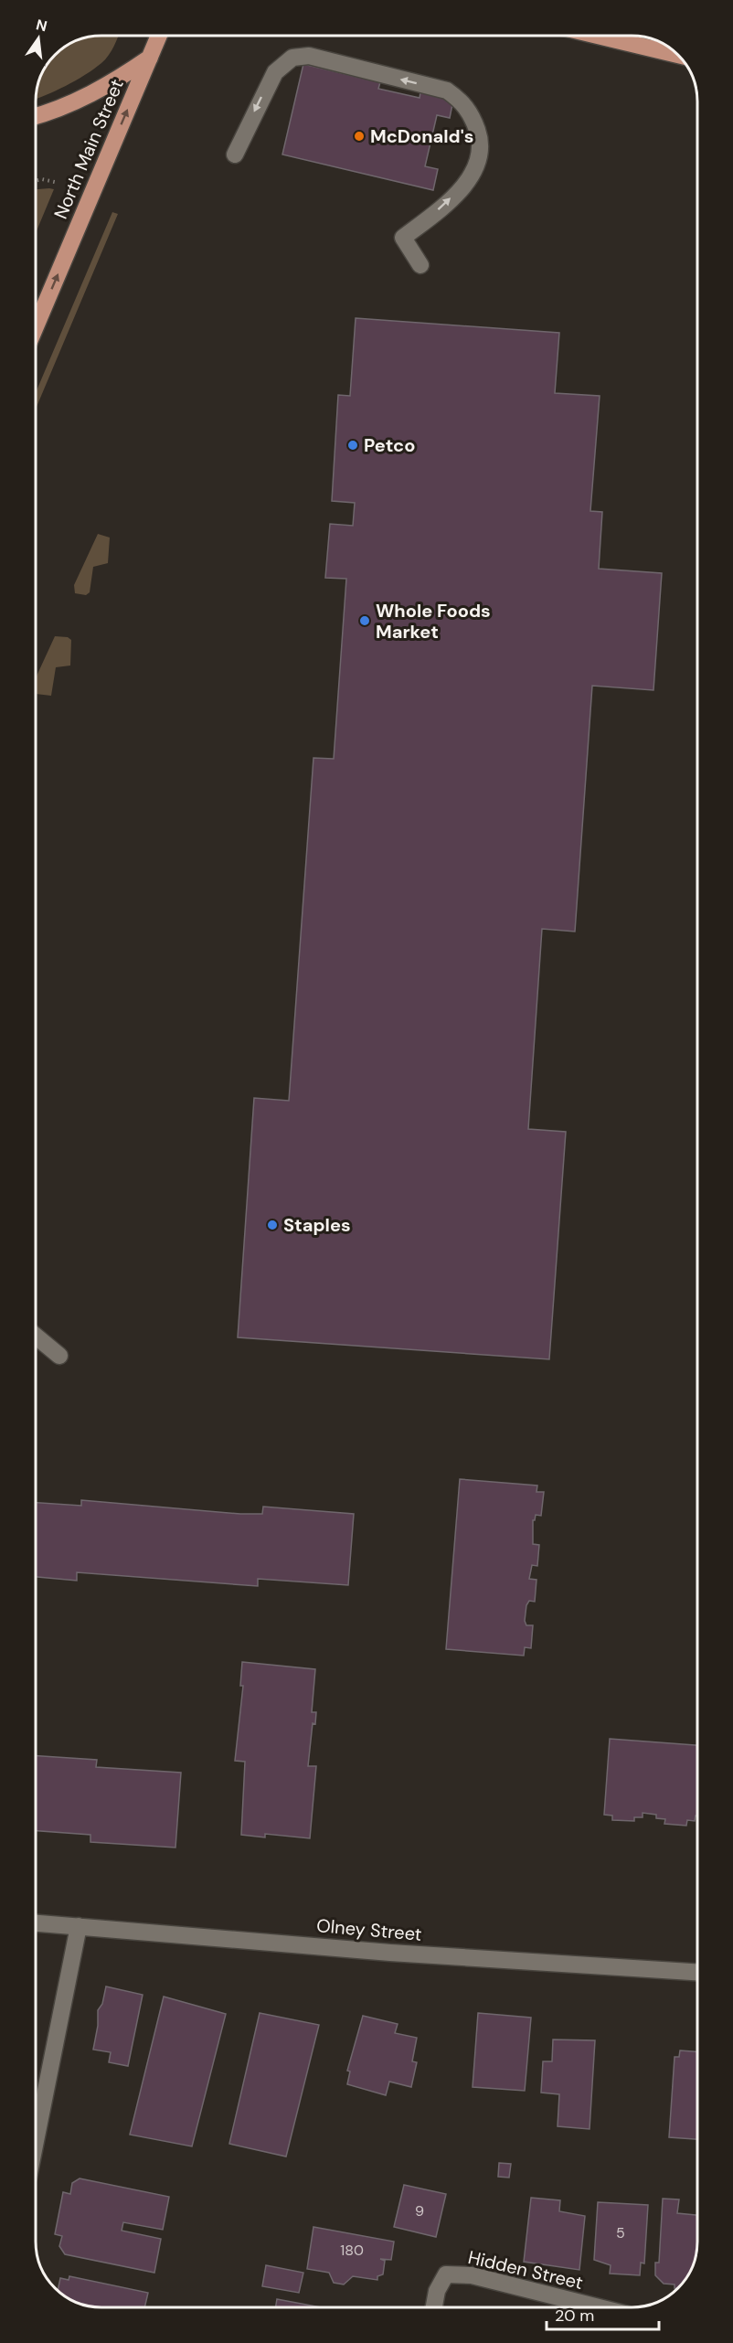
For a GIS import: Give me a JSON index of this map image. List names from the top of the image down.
{
  "streets": {
    "main road": ["North Main Street"],
    "street": ["Olney Street", "Hidden Street"]
  },
  "one_way": ["North Main Street"],
  "places": [
    "McDonald's",
    "Petco",
    "Whole Foods Market",
    "Staples"
  ],
  "house_numbers": ["9", "5", "180"],
  "scale_bar": "20 m",
  "north": "top"
}
